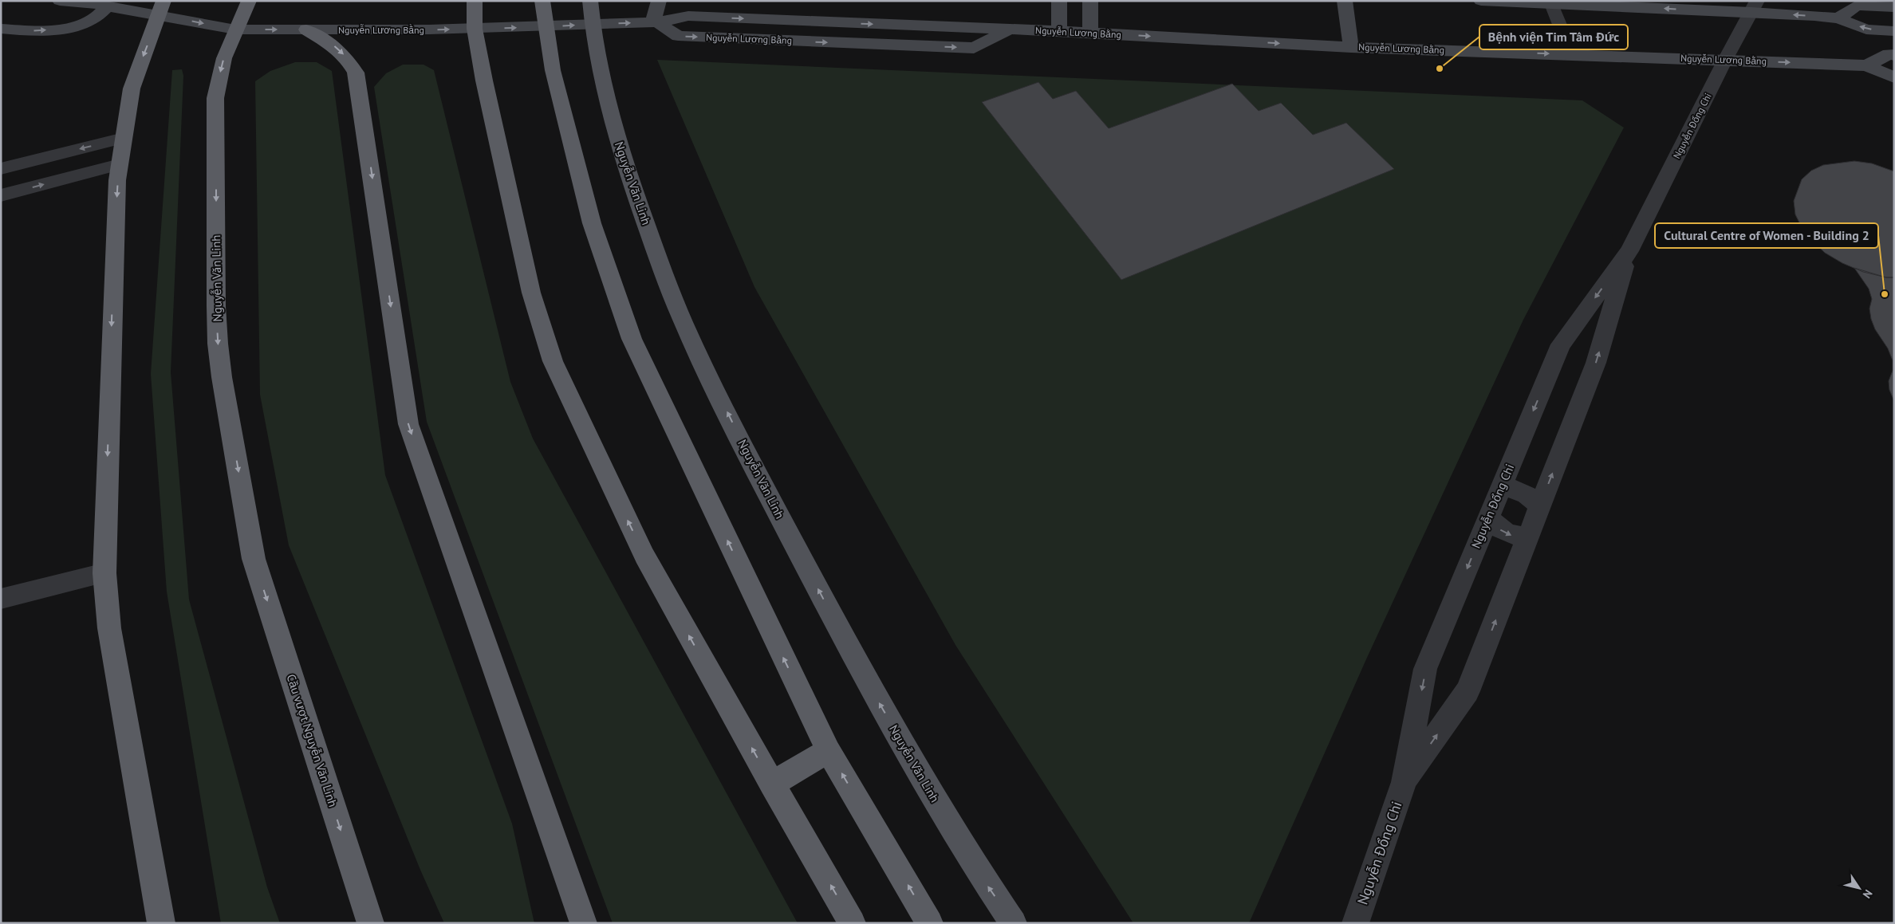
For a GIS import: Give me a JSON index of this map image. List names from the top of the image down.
{
  "streets": {
    "highway": ["Nguyễn Văn Linh", "Cầu vượt Nguyễn Văn Linh"],
    "main road": ["Nguyễn Lương Bằng"],
    "street": ["Nguyễn Đổng Chi"]
  },
  "crossings": [
    ["Nguyễn Lương Bằng", "Nguyễn Đổng Chi"],
    ["Nguyễn Lương Bằng", "Nguyễn Văn Linh"],
    ["Nguyễn Văn Linh", "Cầu vượt Nguyễn Văn Linh"]
  ],
  "one_way": ["Nguyễn Lương Bằng"],
  "places": ["Bệnh viện Tim Tâm Đức", "Cultural Centre of Women - Building 2"],
  "north": "bottom right"
}
